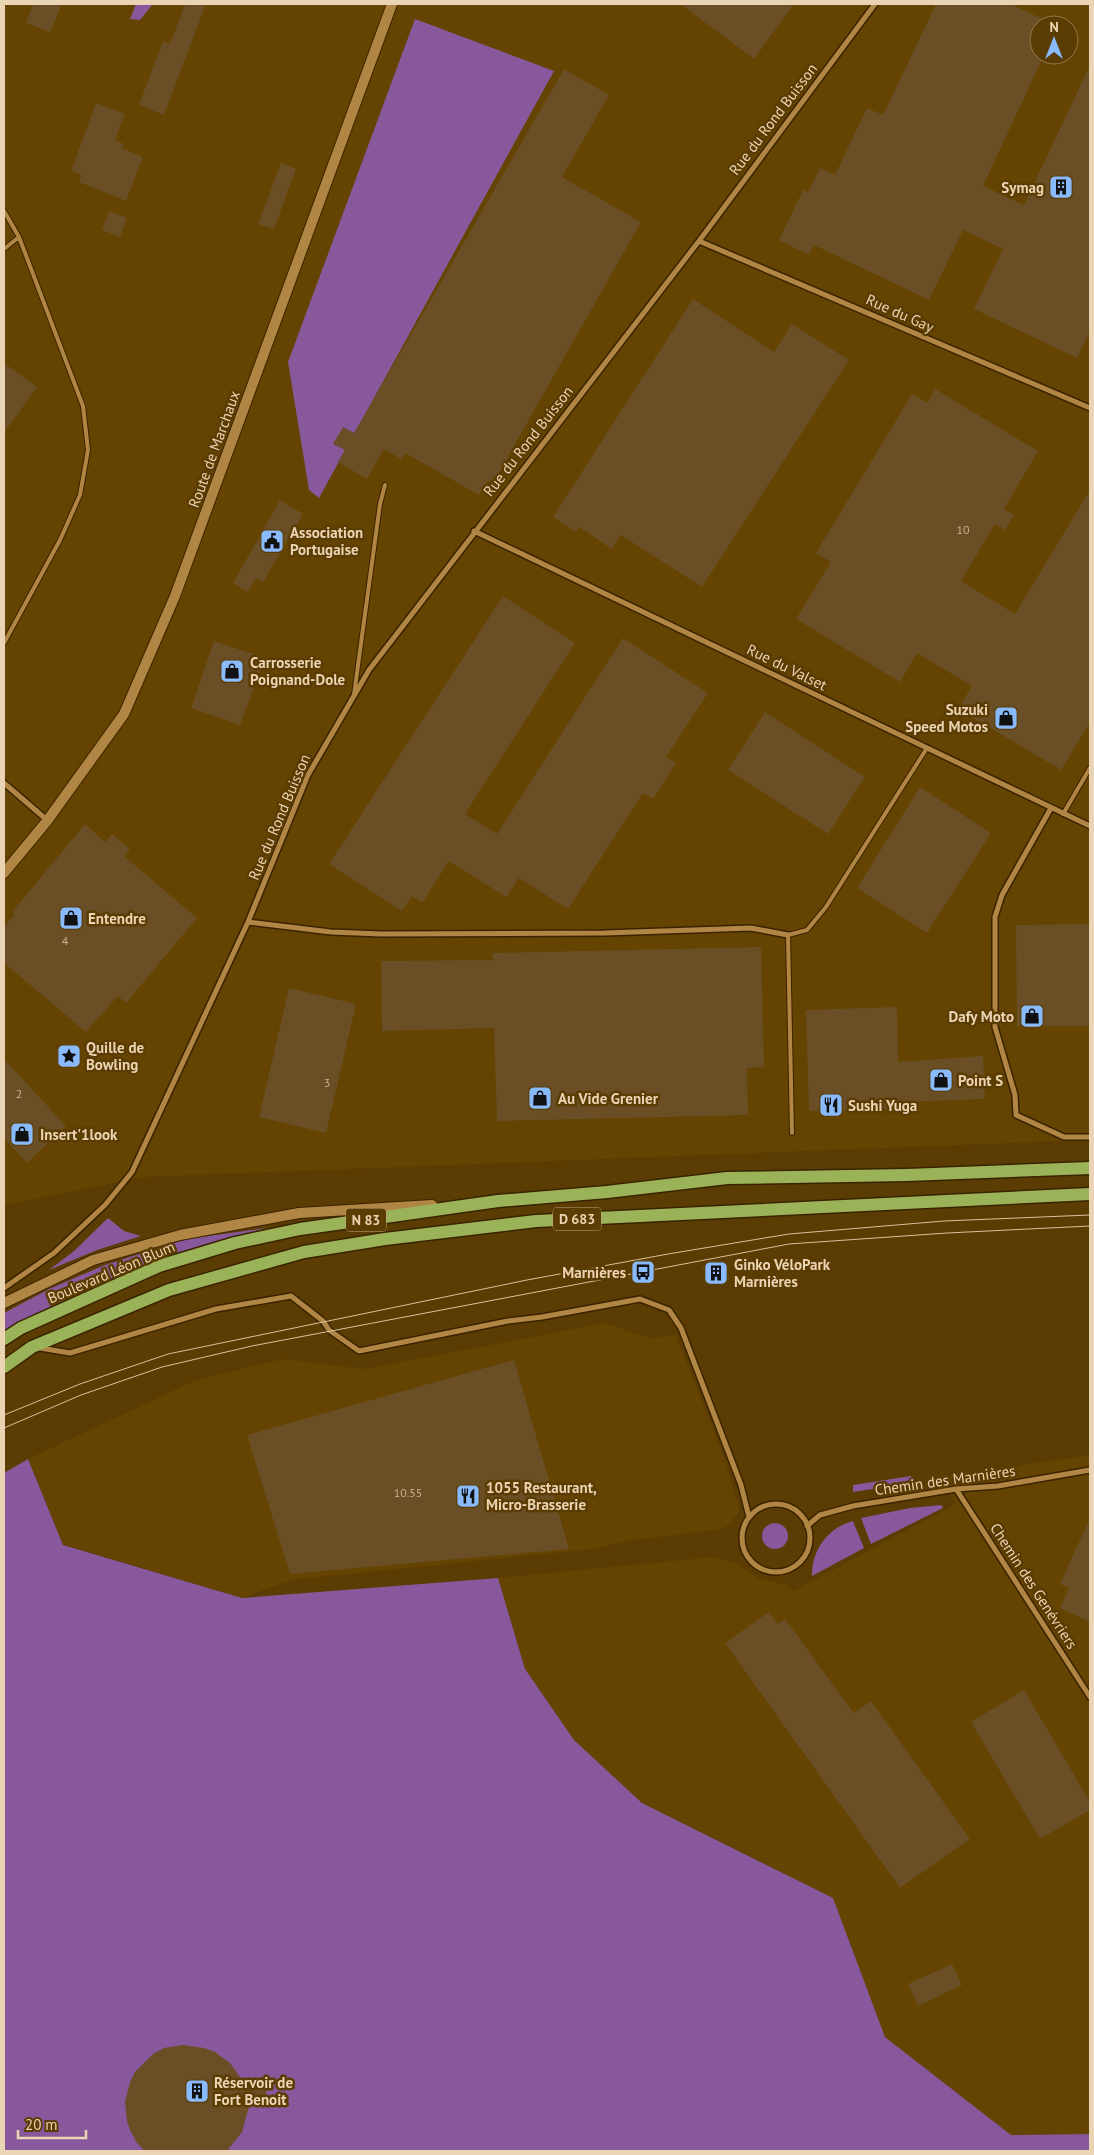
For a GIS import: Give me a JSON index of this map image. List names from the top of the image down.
{
  "streets": {
    "main road": [
      "Route de Marchaux",
      "D 683",
      "N 83",
      "Boulevard Léon Blum"
    ],
    "street": [
      "Rue du Rond Buisson",
      "Rue du Gay",
      "Rue du Valset",
      "Chemin des Marnières",
      "Chemin des Genévriers"
    ]
  },
  "crossings": [
    ["Rue du Rond Buisson", "Rue du Gay"],
    ["Rue du Rond Buisson", "Rue du Valset"],
    ["D 683", "Boulevard Léon Blum"],
    ["Chemin des Marnières", "Chemin des Genévriers"]
  ],
  "places": {
    "building": ["Symag", "Ginko VéloPark Marnières", "Réservoir de Fort Benoit"],
    "public building": ["Association Portugaise"],
    "shop": [
      "Carrosserie Poignand-Dole",
      "Suzuki Speed Motos",
      "Entendre",
      "Dafy Moto",
      "Point S",
      "Au Vide Grenier",
      "Insert'1look"
    ],
    "place": ["Quille de Bowling"],
    "restaurant": ["Sushi Yuga", "1055 Restaurant, Micro-Brasserie"],
    "bus stop": ["Marnières"]
  },
  "house_numbers": [
    "10",
    "4",
    "3",
    "2",
    "10.55"
  ],
  "scale_bar": "20 m",
  "north": "top"
}
